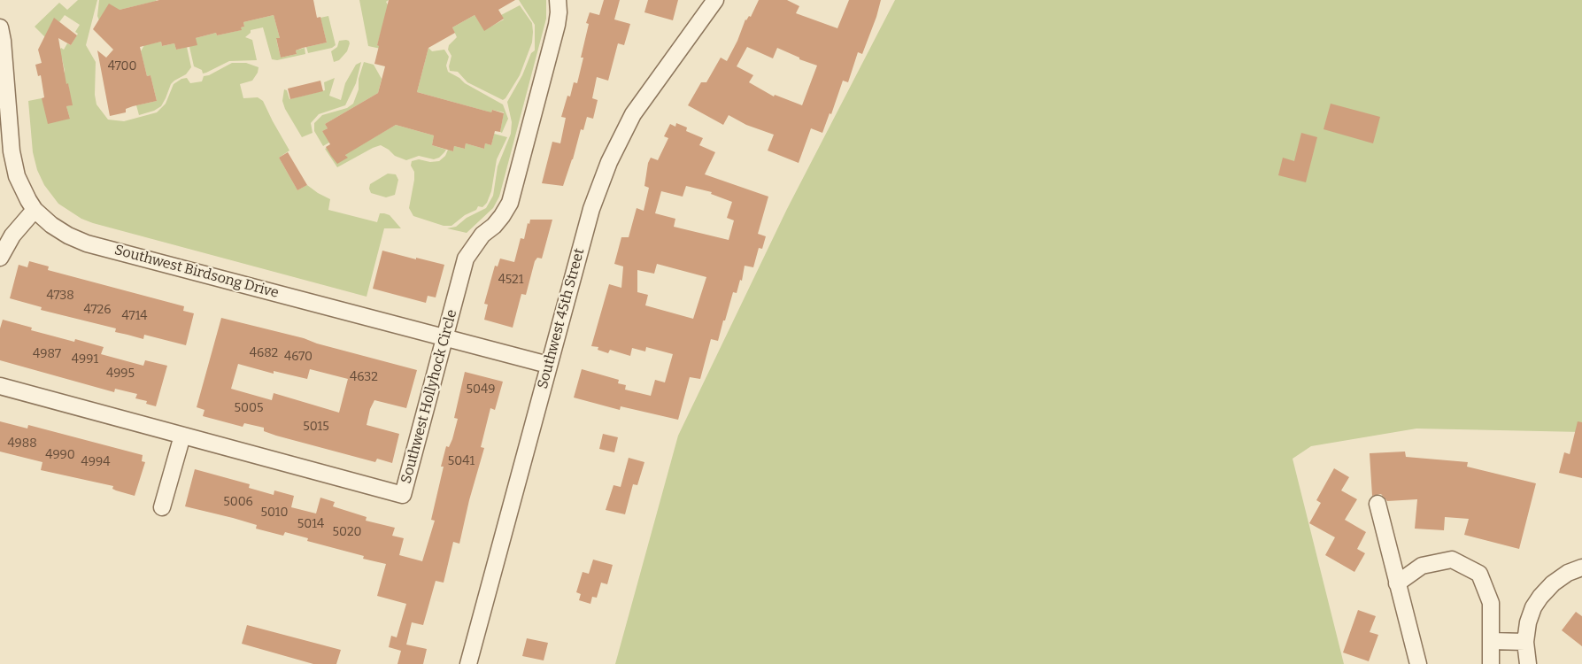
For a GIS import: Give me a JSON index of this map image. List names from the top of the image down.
{
  "streets": {
    "street": ["Southwest Birdsong Drive", "Southwest 45th Street", "Southwest Hollyhock Circle"]
  },
  "crossings": [
    ["Southwest Birdsong Drive", "Southwest 45th Street"],
    ["Southwest Birdsong Drive", "Southwest Hollyhock Circle"]
  ],
  "house_numbers": [
    "4700",
    "4521",
    "4738",
    "4726",
    "4714",
    "4682",
    "4987",
    "4670",
    "4991",
    "4995",
    "4632",
    "5049",
    "5005",
    "5015",
    "4988",
    "4990",
    "5041",
    "4994",
    "5006",
    "5010",
    "5014",
    "5020"
  ]
}
